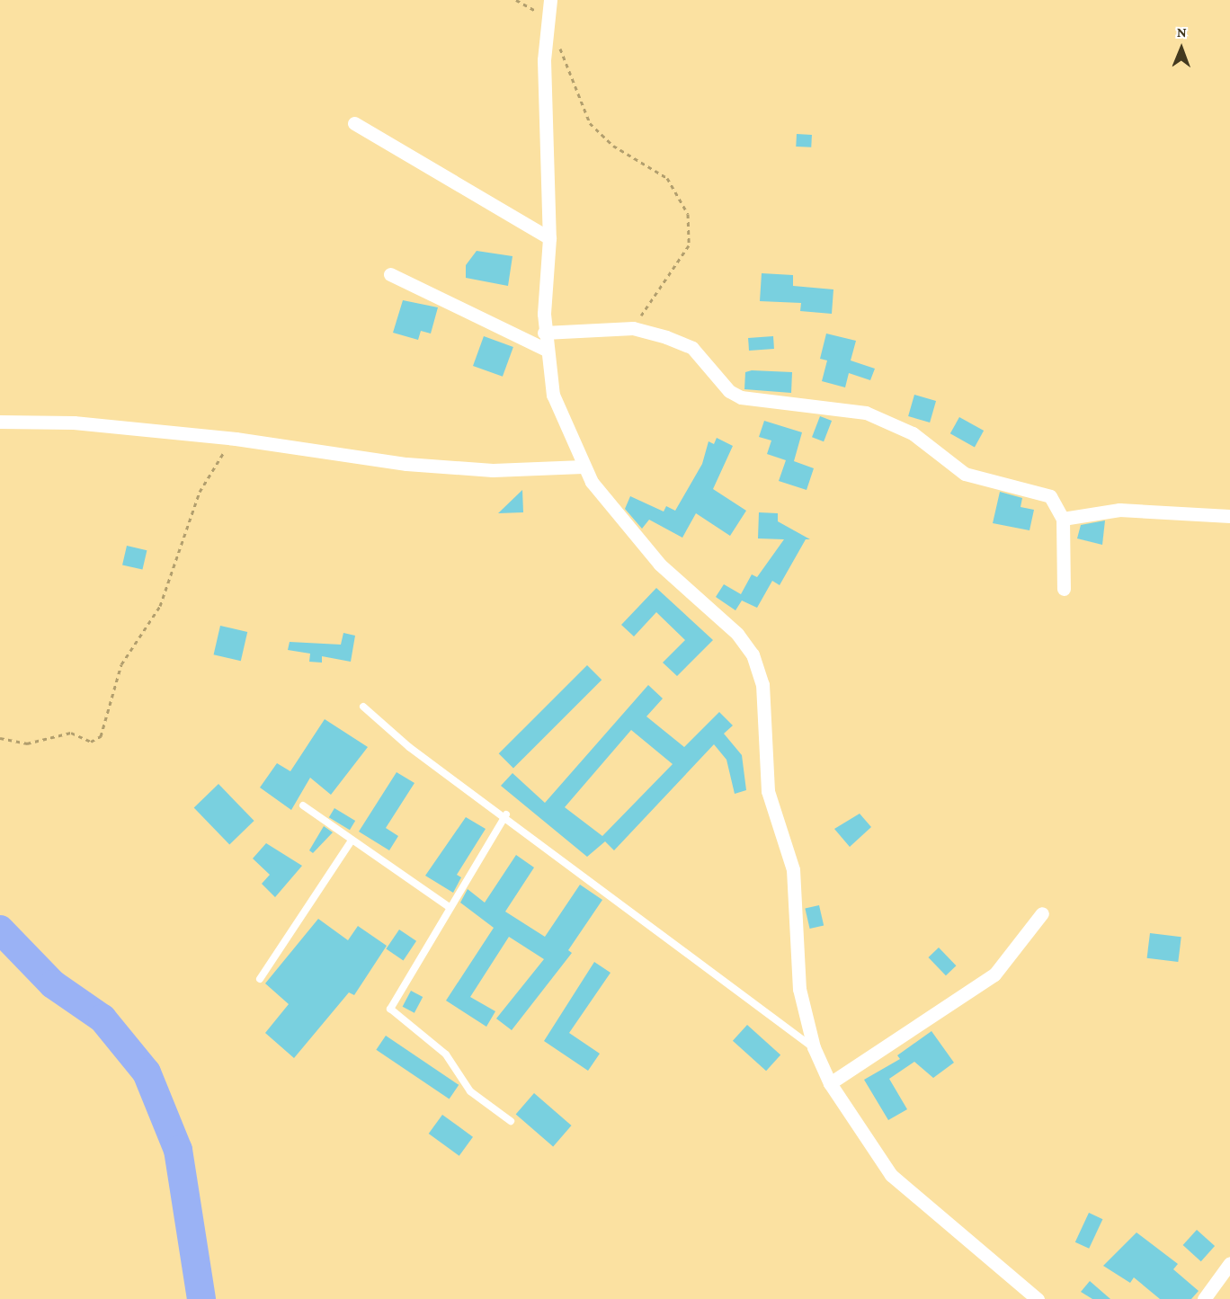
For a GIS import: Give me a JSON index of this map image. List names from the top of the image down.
{
  "north": "top"
}
